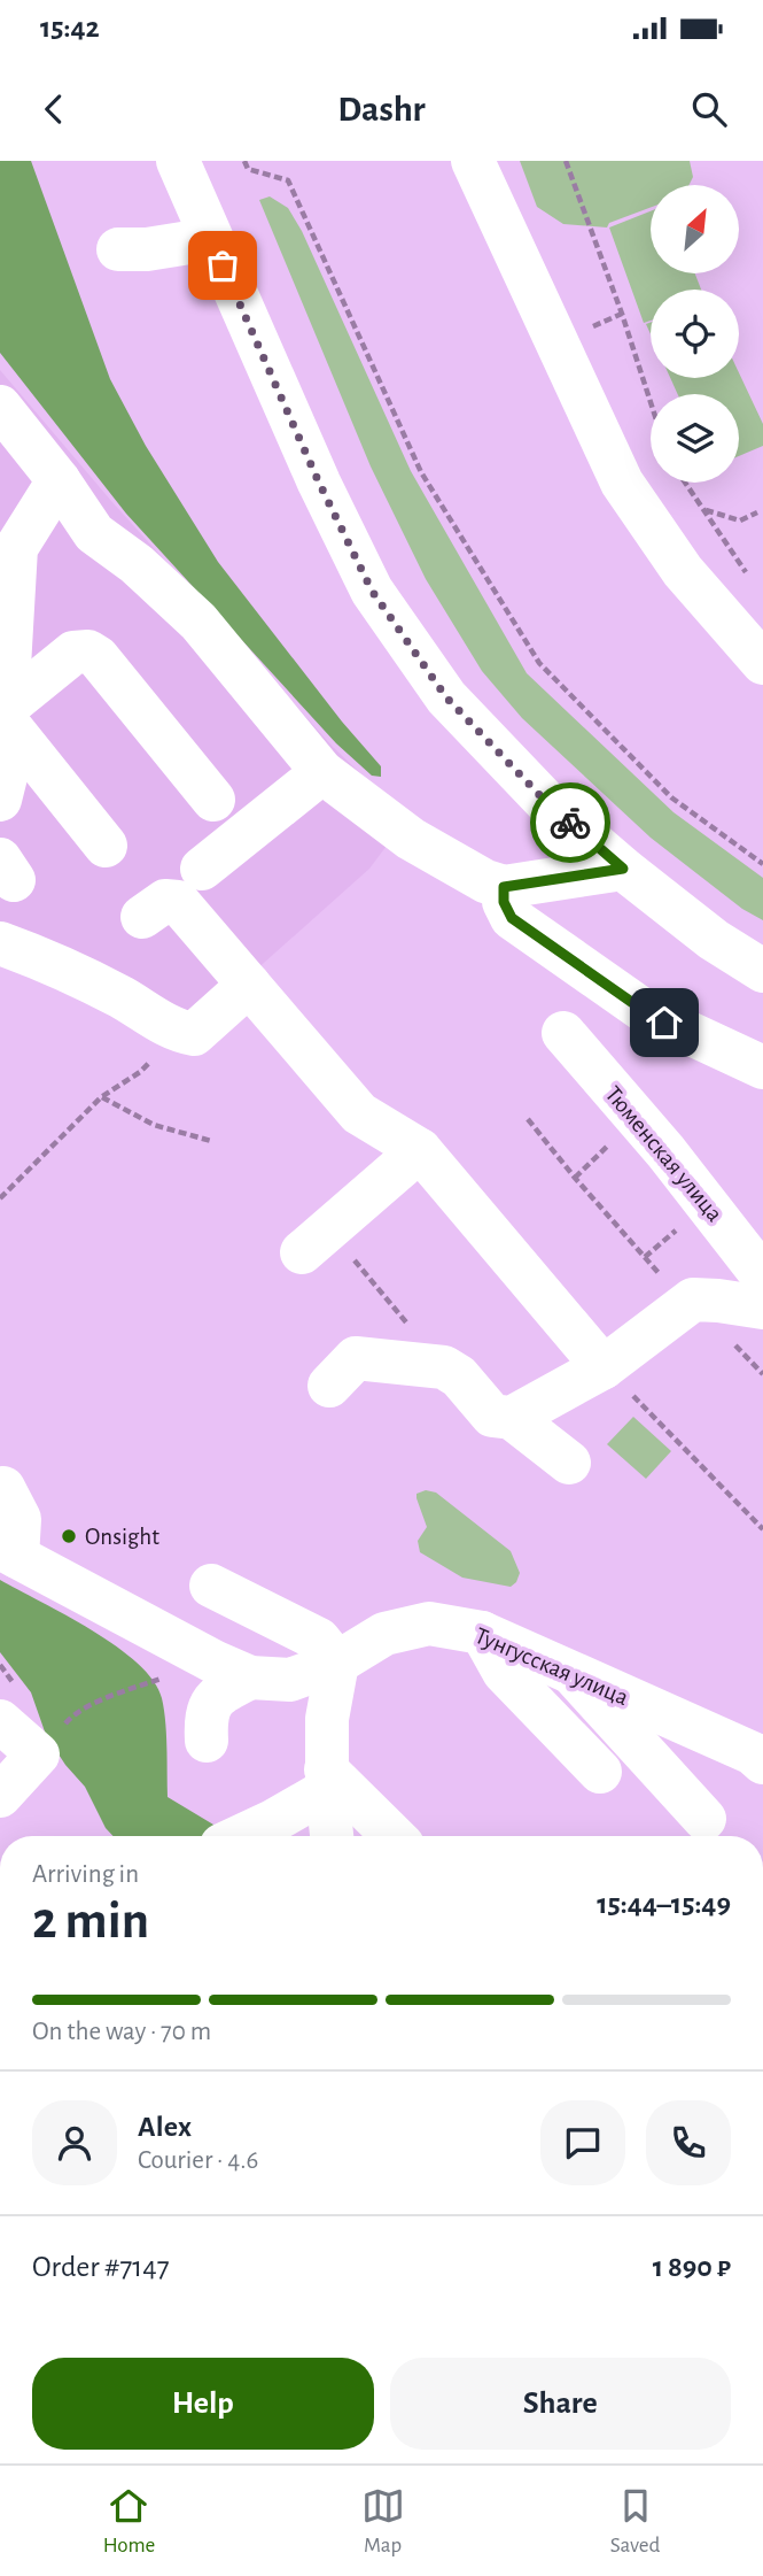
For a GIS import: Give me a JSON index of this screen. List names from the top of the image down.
{
  "streets": {
    "main road": ["Тюменская улица", "Тунгусская улица"]
  },
  "places": ["Onsight"],
  "north": "top right",
  "page": {
    "status": "15:42",
    "header": "Dashr",
    "heading": ["2 min", "Arriving in", "15:44–15:49"],
    "panel": [
      "Alex",
      "Courier · 4.6",
      "Order #7147",
      "1 890 ₽"
    ],
    "bar": "On the way · 70 m",
    "buttons": ["Help", "Share"],
    "tabs": ["Home", "Map", "Saved"]
  }
}
